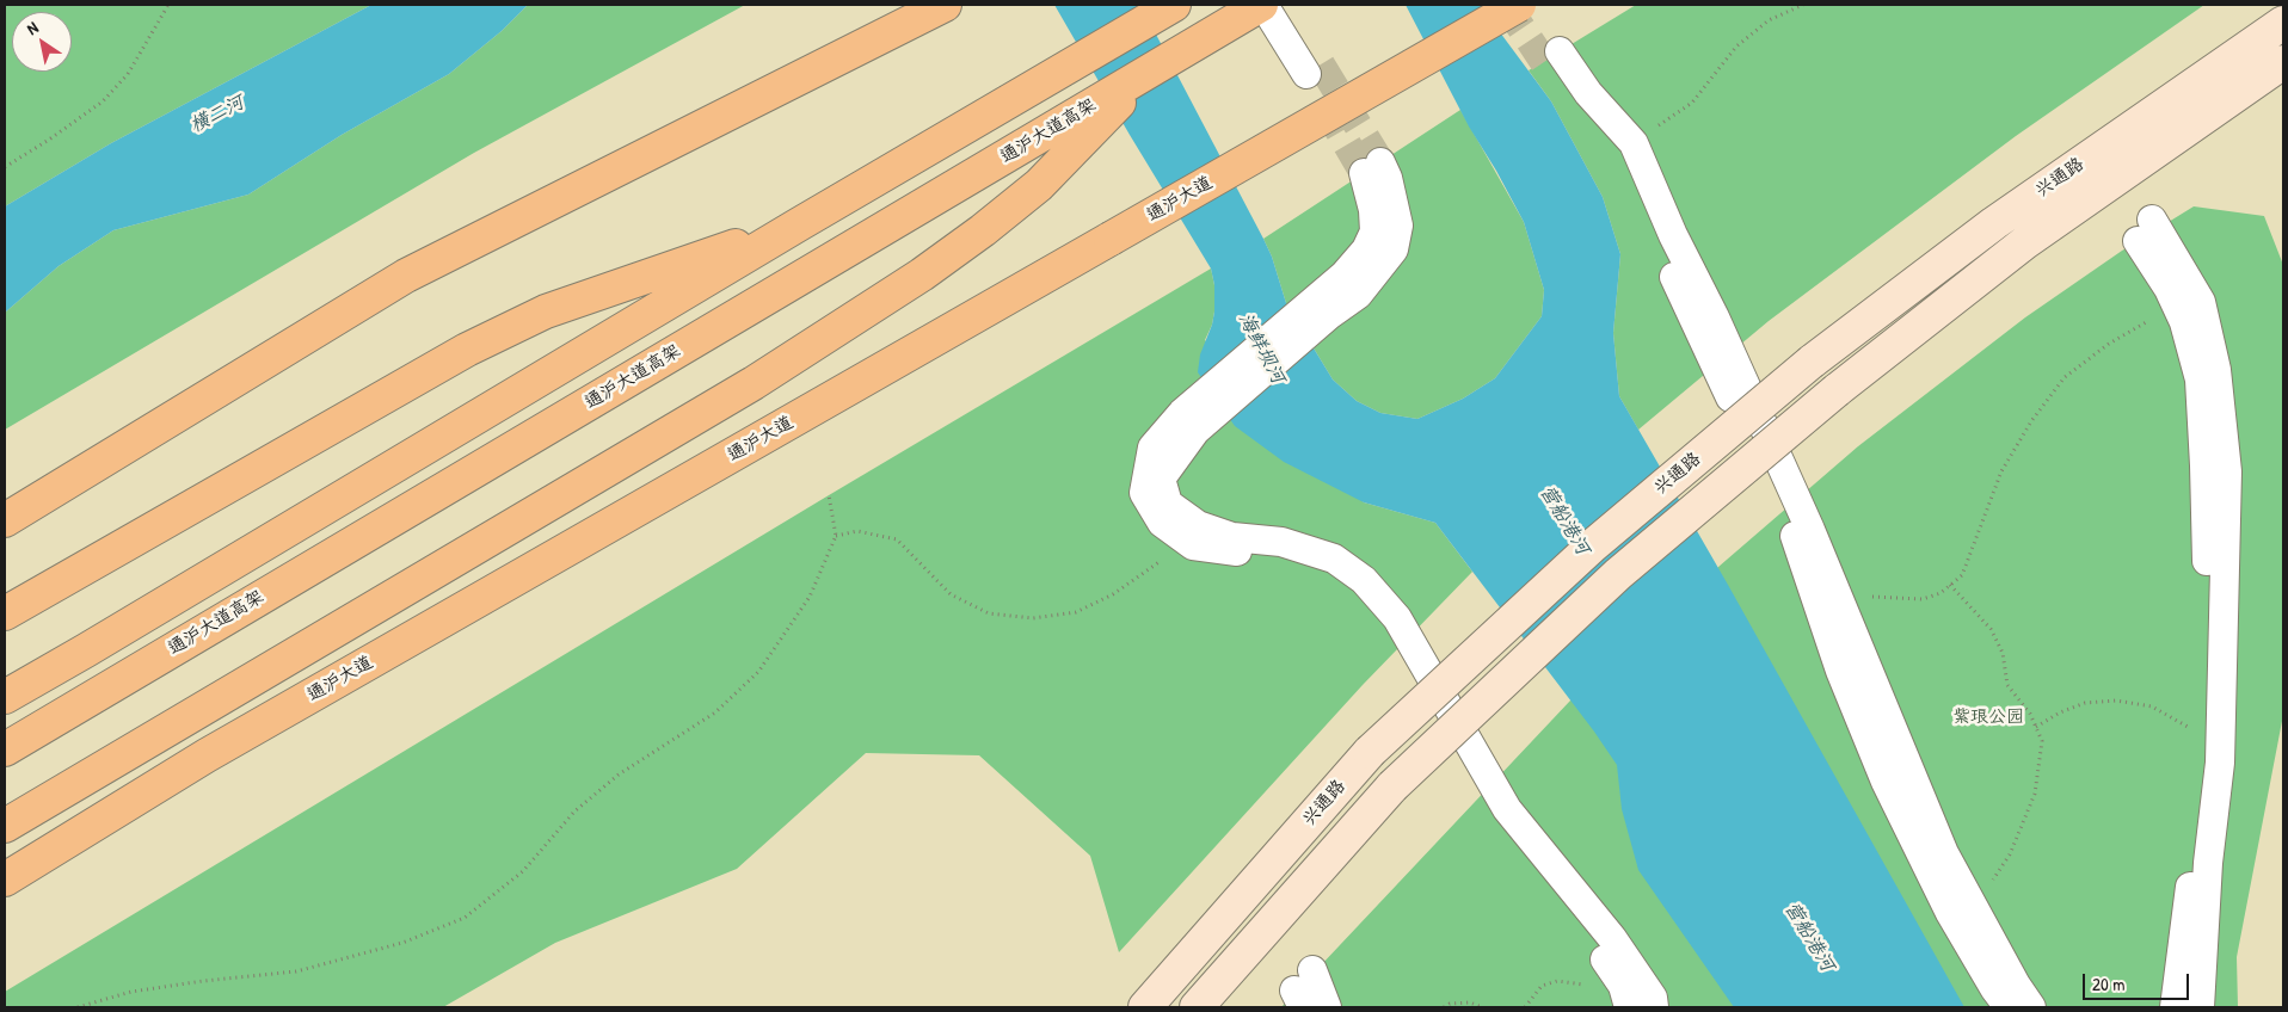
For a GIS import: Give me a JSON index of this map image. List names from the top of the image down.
{
  "streets": {
    "main road": ["通沪大道高架", "通沪大道"],
    "street": ["兴通路"]
  },
  "water": ["横二河", "海鲜坝河", "营船港河"],
  "parks": ["紫琅公园"],
  "scale_bar": "20 m",
  "north": "top left"
}
